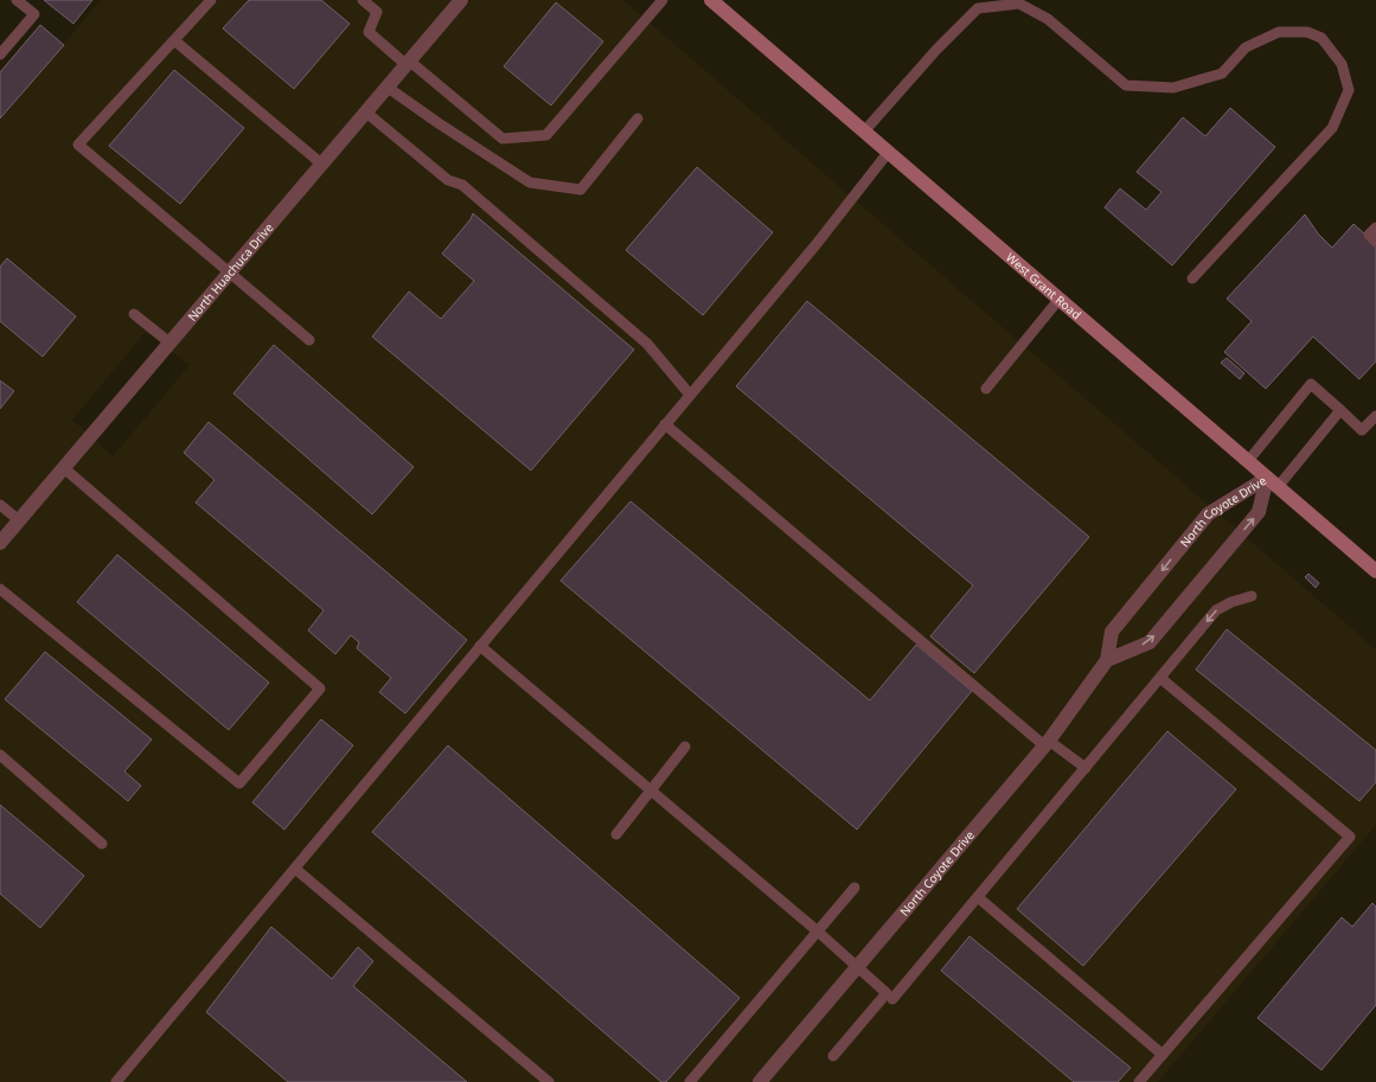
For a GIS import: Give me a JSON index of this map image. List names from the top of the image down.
{
  "streets": {
    "main road": ["West Grant Road"],
    "street": ["North Huachuca Drive", "North Coyote Drive"]
  },
  "crossings": [
    ["West Grant Road", "North Coyote Drive"]
  ]
}
